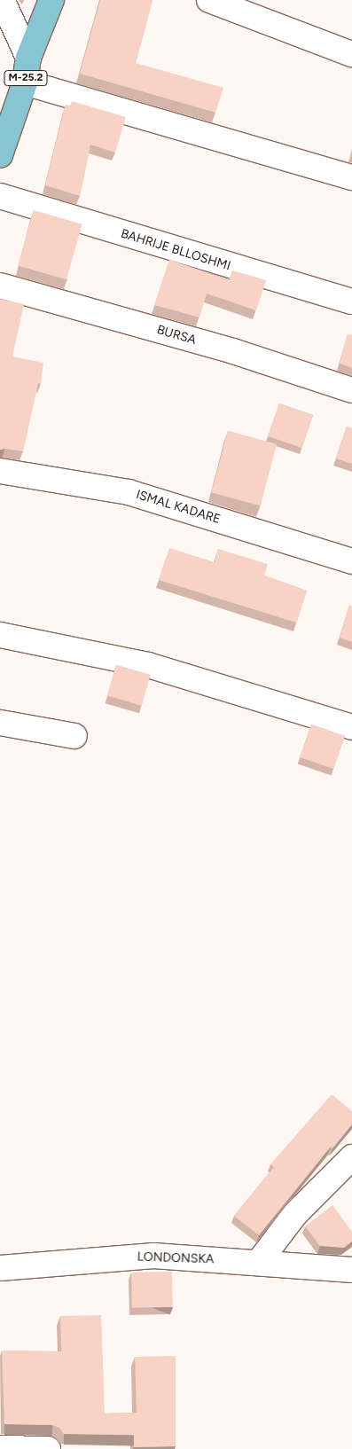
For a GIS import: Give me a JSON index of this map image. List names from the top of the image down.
{
  "streets": {
    "main road": ["M-25.2"],
    "street": [
      "BAHRIJE BLLOSHMI",
      "BURSA",
      "ISMAL KADARE",
      "LONDONSKA"
    ]
  }
}
